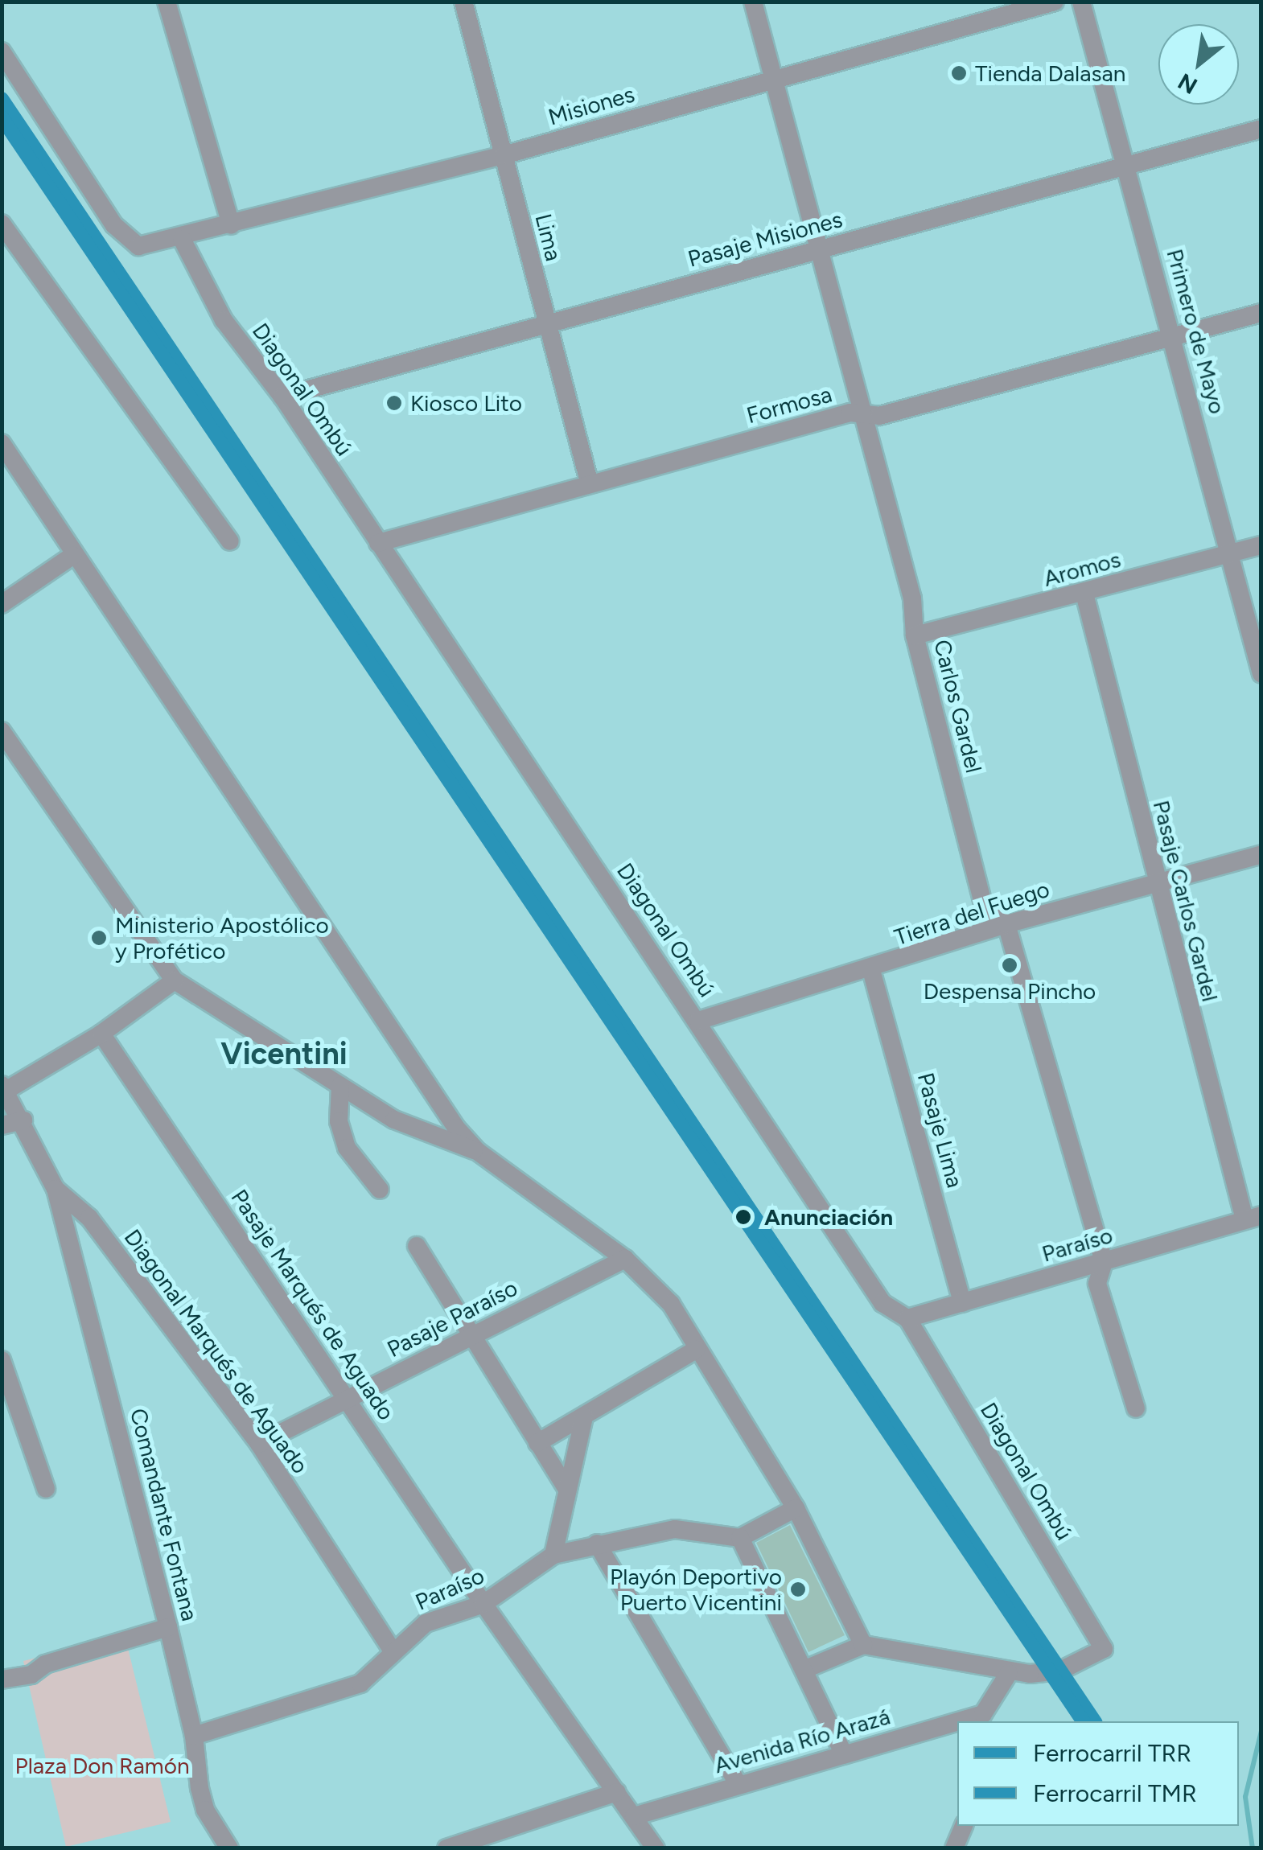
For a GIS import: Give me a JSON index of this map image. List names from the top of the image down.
{
  "streets": {
    "street": [
      "Misiones",
      "Lima",
      "Pasaje Misiones",
      "Primero de Mayo",
      "Diagonal Ombú",
      "Formosa",
      "Aromos",
      "Carlos Gardel",
      "Pasaje Carlos Gardel",
      "Tierra del Fuego",
      "Pasaje Lima",
      "Paraíso",
      "Pasaje Marqués de Aguado",
      "Pasaje Paraíso",
      "Diagonal Marqués de Aguado",
      "Comandante Fontana",
      "Avenida Río Arazá"
    ]
  },
  "crossings": [
    ["Misiones", "Lima"],
    ["Misiones", "Diagonal Ombú"],
    ["Misiones", "Carlos Gardel"],
    ["Lima", "Pasaje Misiones"],
    ["Lima", "Formosa"],
    ["Pasaje Misiones", "Primero de Mayo"],
    ["Pasaje Misiones", "Diagonal Ombú"],
    ["Pasaje Misiones", "Carlos Gardel"],
    ["Primero de Mayo", "Formosa"],
    ["Primero de Mayo", "Aromos"],
    ["Diagonal Ombú", "Formosa"],
    ["Diagonal Ombú", "Tierra del Fuego"],
    ["Diagonal Ombú", "Paraíso"],
    ["Diagonal Ombú", "Avenida Río Arazá"],
    ["Formosa", "Carlos Gardel"],
    ["Aromos", "Carlos Gardel"],
    ["Aromos", "Pasaje Carlos Gardel"],
    ["Carlos Gardel", "Tierra del Fuego"],
    ["Carlos Gardel", "Paraíso"],
    ["Pasaje Carlos Gardel", "Tierra del Fuego"],
    ["Pasaje Carlos Gardel", "Paraíso"],
    ["Tierra del Fuego", "Pasaje Lima"],
    ["Pasaje Lima", "Paraíso"],
    ["Paraíso", "Pasaje Marqués de Aguado"],
    ["Paraíso", "Diagonal Marqués de Aguado"],
    ["Paraíso", "Comandante Fontana"],
    ["Pasaje Marqués de Aguado", "Pasaje Paraíso"],
    ["Pasaje Paraíso", "Diagonal Marqués de Aguado"],
    ["Diagonal Marqués de Aguado", "Comandante Fontana"]
  ],
  "districts": ["Vicentini"],
  "parks": ["Plaza Don Ramón"],
  "places": [
    "Tienda Dalasan",
    "Kiosco Lito",
    "Ministerio Apostólico y Profético",
    "Despensa Pincho",
    "Anunciación",
    "Playón Deportivo Puerto Vicentini"
  ],
  "lines": ["rail line TRR", "rail line TMR"],
  "legend": ["Ferrocarril TRR", "Ferrocarril TMR"],
  "north": "bottom left"
}
